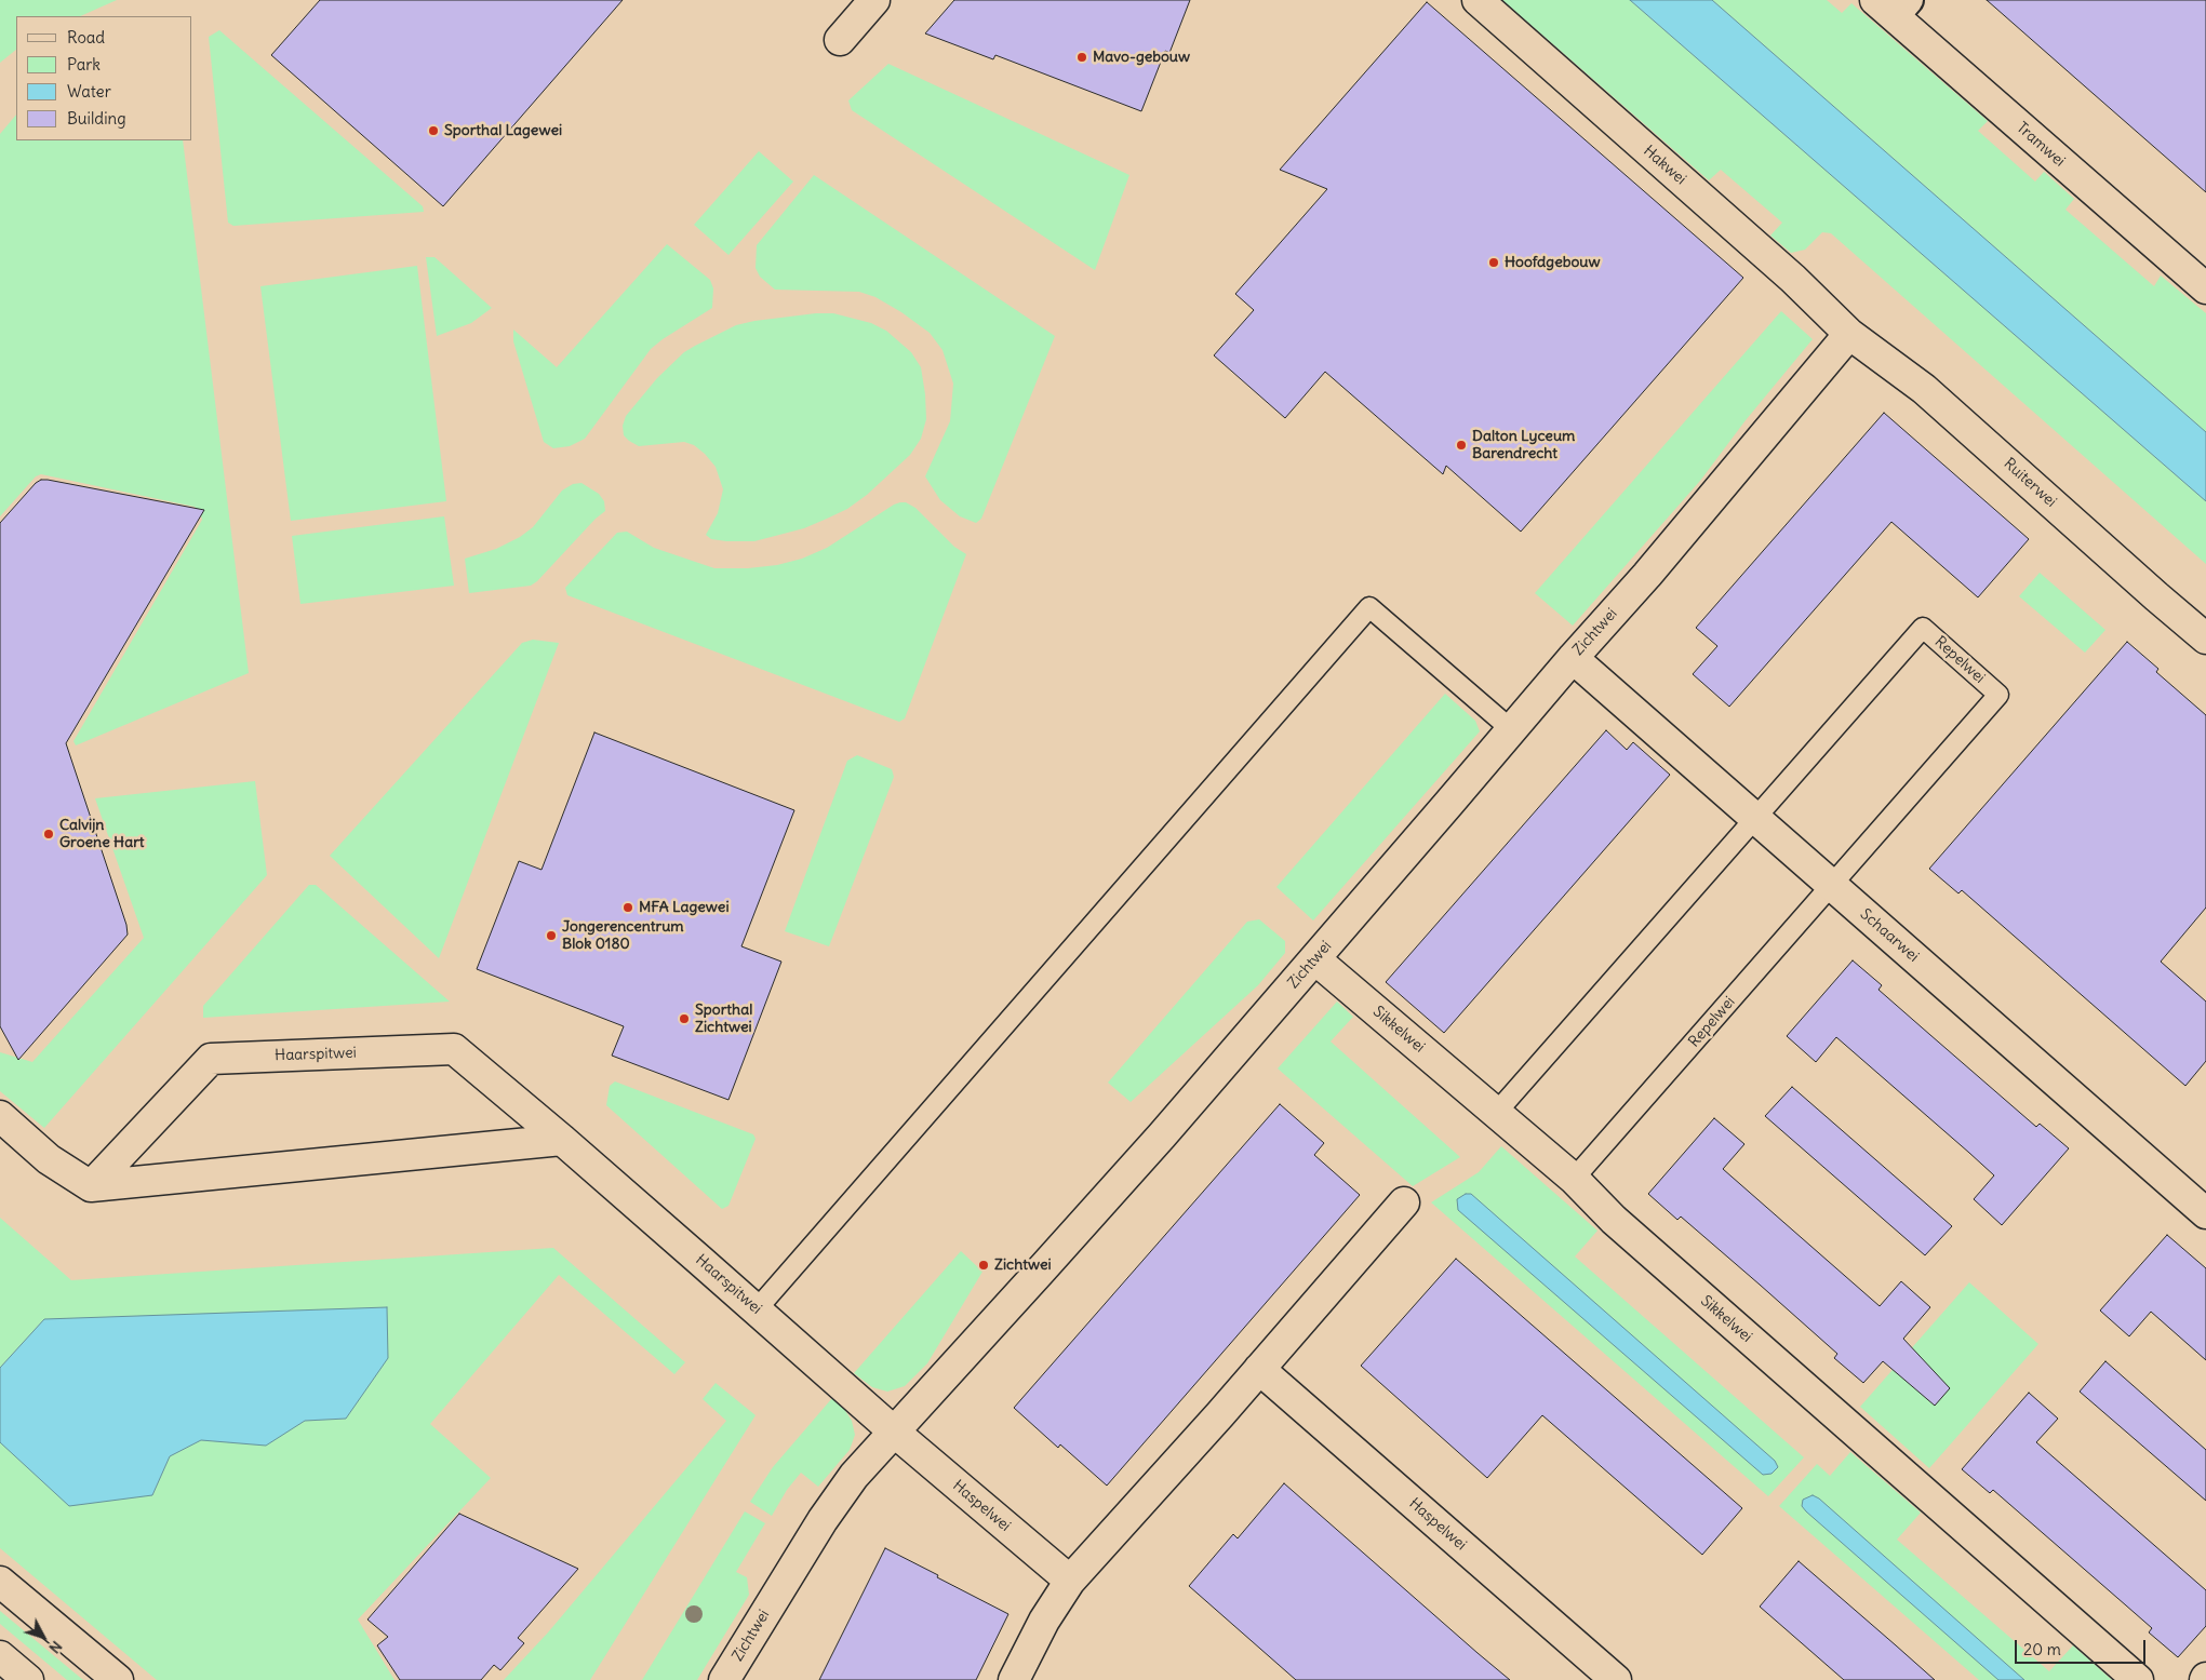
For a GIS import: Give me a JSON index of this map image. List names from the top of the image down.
{
  "streets": {
    "street": [
      "Tramwei",
      "Hakwei",
      "Ruiterwei",
      "Zichtwei",
      "Schaarwei",
      "Sikkelwei",
      "Haarspitwei",
      "Haspelwei"
    ],
    "lane": ["Repelwei"]
  },
  "crossings": [
    ["Hakwei", "Ruiterwei"],
    ["Hakwei", "Zichtwei"],
    ["Ruiterwei", "Zichtwei"],
    ["Zichtwei", "Schaarwei"],
    ["Zichtwei", "Sikkelwei"],
    ["Zichtwei", "Haarspitwei"],
    ["Zichtwei", "Haspelwei"],
    ["Repelwei", "Schaarwei"],
    ["Repelwei", "Sikkelwei"],
    ["Haarspitwei", "Haspelwei"]
  ],
  "places": [
    "Mavo-gebouw",
    "Sporthal Lagewei",
    "Hoofdgebouw",
    "Dalton Lyceum Barendrecht",
    "Calvijn Groene Hart",
    "MFA Lagewei",
    "Jongerencentrum Blok 0180",
    "Sporthal Zichtwei",
    "Zichtwei"
  ],
  "legend": [
    "Road",
    "Park",
    "Water",
    "Building"
  ],
  "scale_bar": "20 m",
  "north": "bottom right"
}
